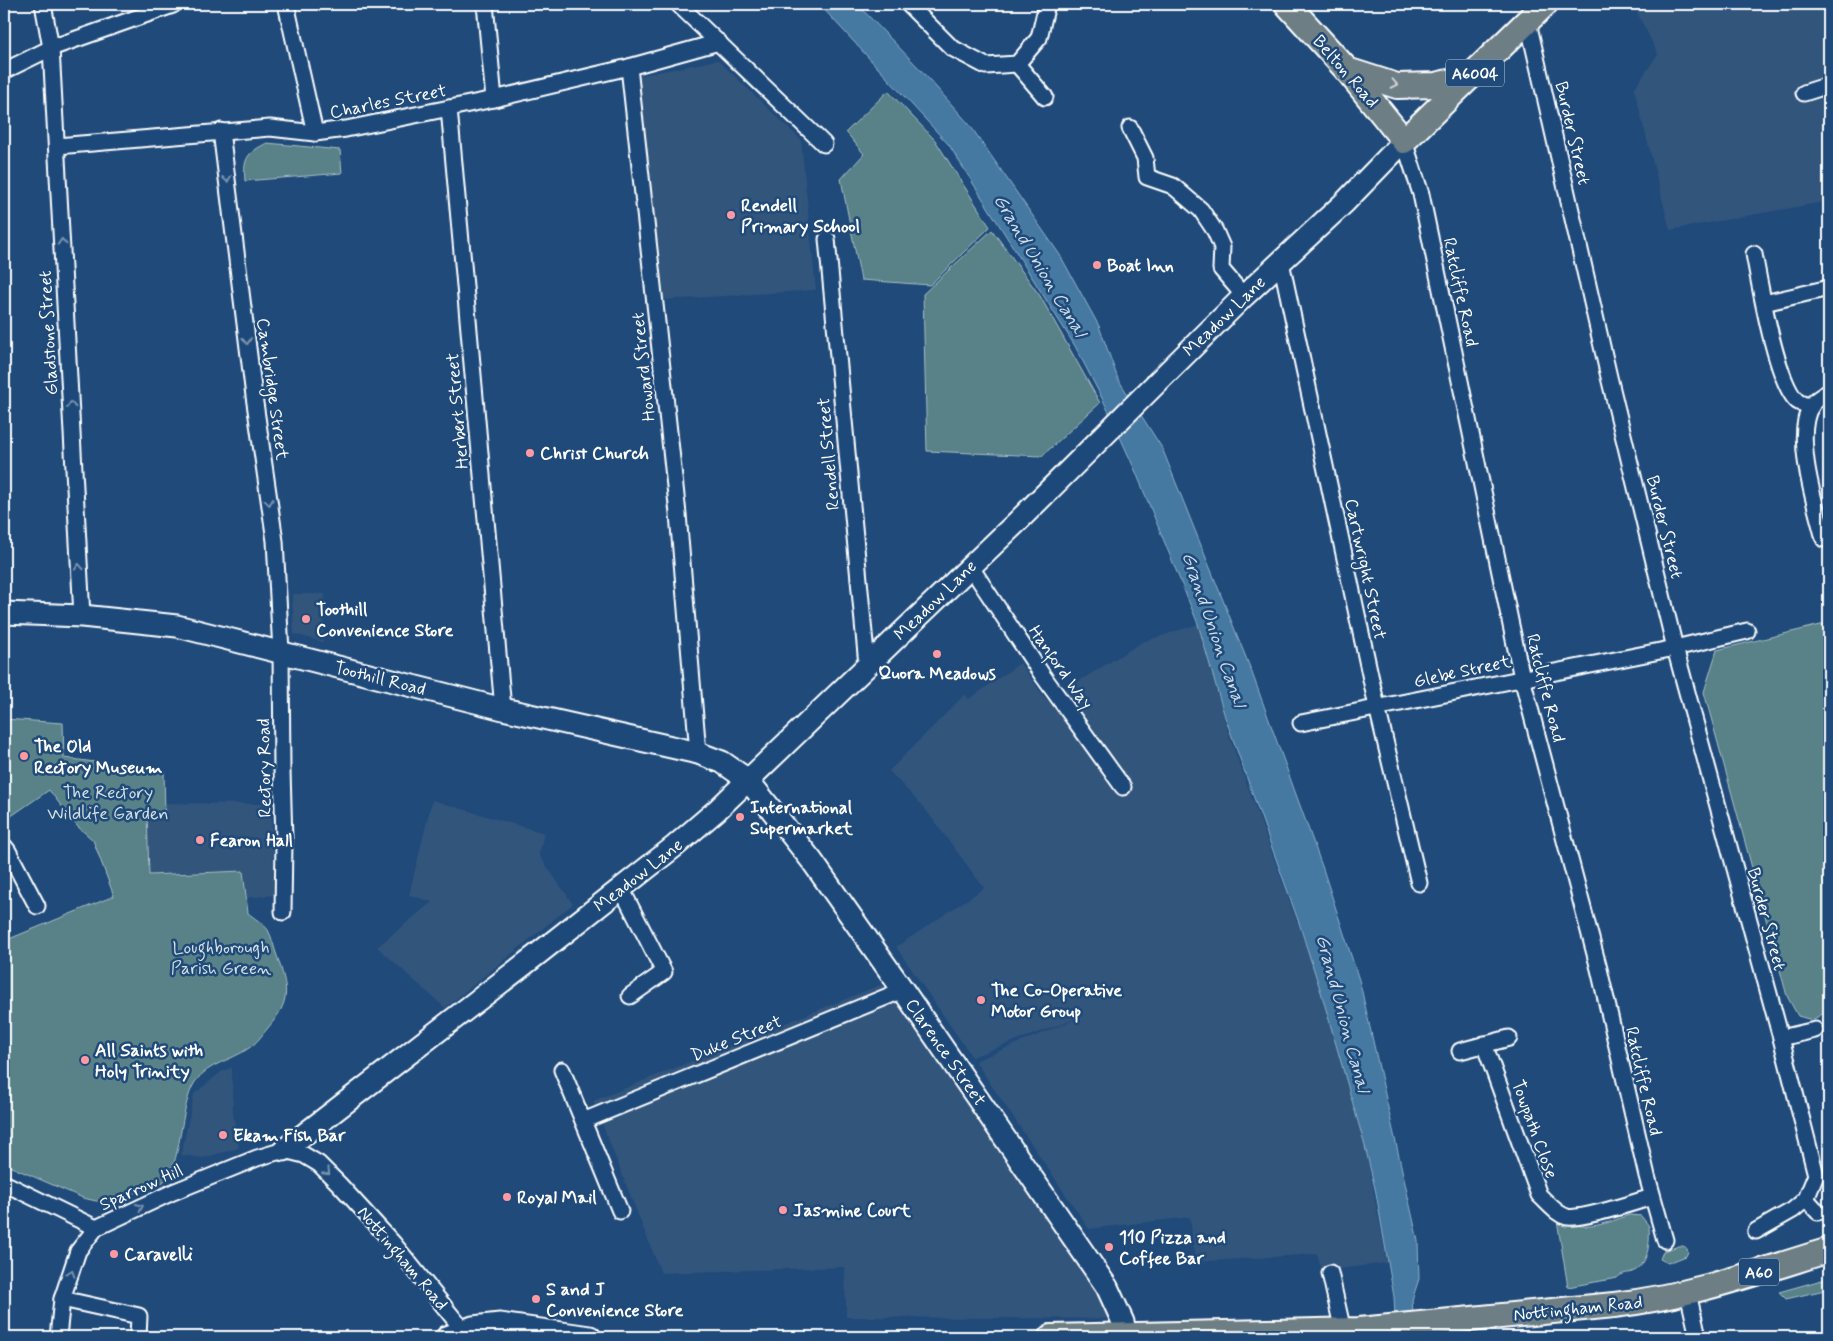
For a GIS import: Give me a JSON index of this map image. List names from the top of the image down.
{
  "streets": {
    "main road": [
      "Belton Road",
      "A6004",
      "Meadow Lane",
      "Nottingham Road",
      "A60"
    ],
    "street": [
      "Charles Street",
      "Burder Street",
      "Ratcliffe Road",
      "Gladstone Street",
      "Howard Street",
      "Cambridge Street",
      "Herbert Street",
      "Rendell Street",
      "Cartwright Street",
      "Hanford Way",
      "Glebe Street",
      "Toothill Road",
      "Rectory Road",
      "Duke Street",
      "Clarence Street",
      "Towpath Close",
      "Sparrow Hill"
    ]
  },
  "crossings": [
    ["Belton Road", "A6004"],
    ["Belton Road", "Ratcliffe Road"],
    ["Belton Road", "Meadow Lane"],
    ["A6004", "Meadow Lane"],
    ["Charles Street", "Gladstone Street"],
    ["Charles Street", "Howard Street"],
    ["Charles Street", "Cambridge Street"],
    ["Charles Street", "Herbert Street"],
    ["Burder Street", "Meadow Lane"],
    ["Burder Street", "Glebe Street"],
    ["Ratcliffe Road", "Meadow Lane"],
    ["Ratcliffe Road", "Glebe Street"],
    ["Ratcliffe Road", "Towpath Close"],
    ["Meadow Lane", "Rendell Street"],
    ["Meadow Lane", "Cartwright Street"],
    ["Meadow Lane", "Hanford Way"],
    ["Meadow Lane", "Toothill Road"],
    ["Meadow Lane", "Clarence Street"],
    ["Meadow Lane", "Sparrow Hill"],
    ["Meadow Lane", "Nottingham Road"],
    ["Gladstone Street", "Toothill Road"],
    ["Howard Street", "Toothill Road"],
    ["Cambridge Street", "Toothill Road"],
    ["Cambridge Street", "Rectory Road"],
    ["Herbert Street", "Toothill Road"],
    ["Cartwright Street", "Glebe Street"],
    ["Toothill Road", "Rectory Road"],
    ["Toothill Road", "Clarence Street"],
    ["Duke Street", "Clarence Street"],
    ["Clarence Street", "Nottingham Road"],
    ["Sparrow Hill", "Nottingham Road"]
  ],
  "one_way": ["Gladstone Street", "Cambridge Street", "Sparrow Hill"],
  "water": ["Grand Union Canal"],
  "parks": ["The Rectory Wildlife Garden", "Loughborough Parish Green"],
  "places": [
    "Rendell Primary School",
    "Boat Inn",
    "Christ Church",
    "Toothill Convenience Store",
    "Quora Meadows",
    "The Old Rectory Museum",
    "International Supermarket",
    "Fearon Hall",
    "The Co-Operative Motor Group",
    "All Saints with Holy Trinity",
    "Ekam Fish Bar",
    "Royal Mail",
    "Jasmine Court",
    "110 Pizza and Coffee Bar",
    "Caravelli",
    "S and J Convenience Store"
  ]
}
